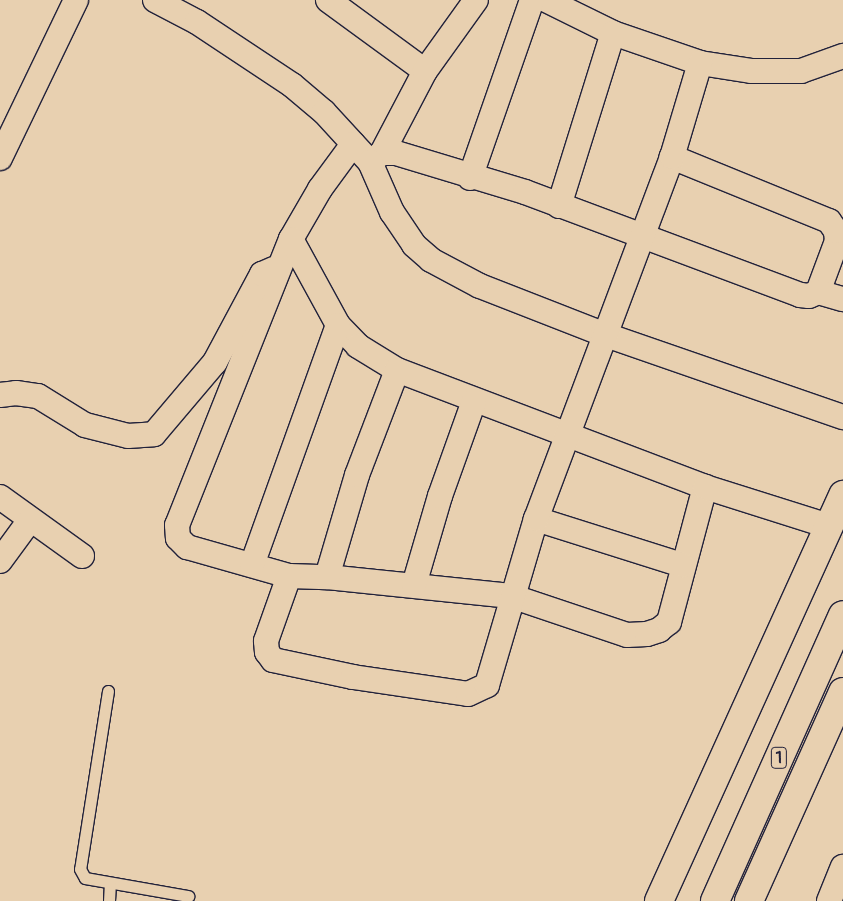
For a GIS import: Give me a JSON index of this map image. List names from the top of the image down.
{
  "streets": {
    "main road": ["1"]
  }
}
